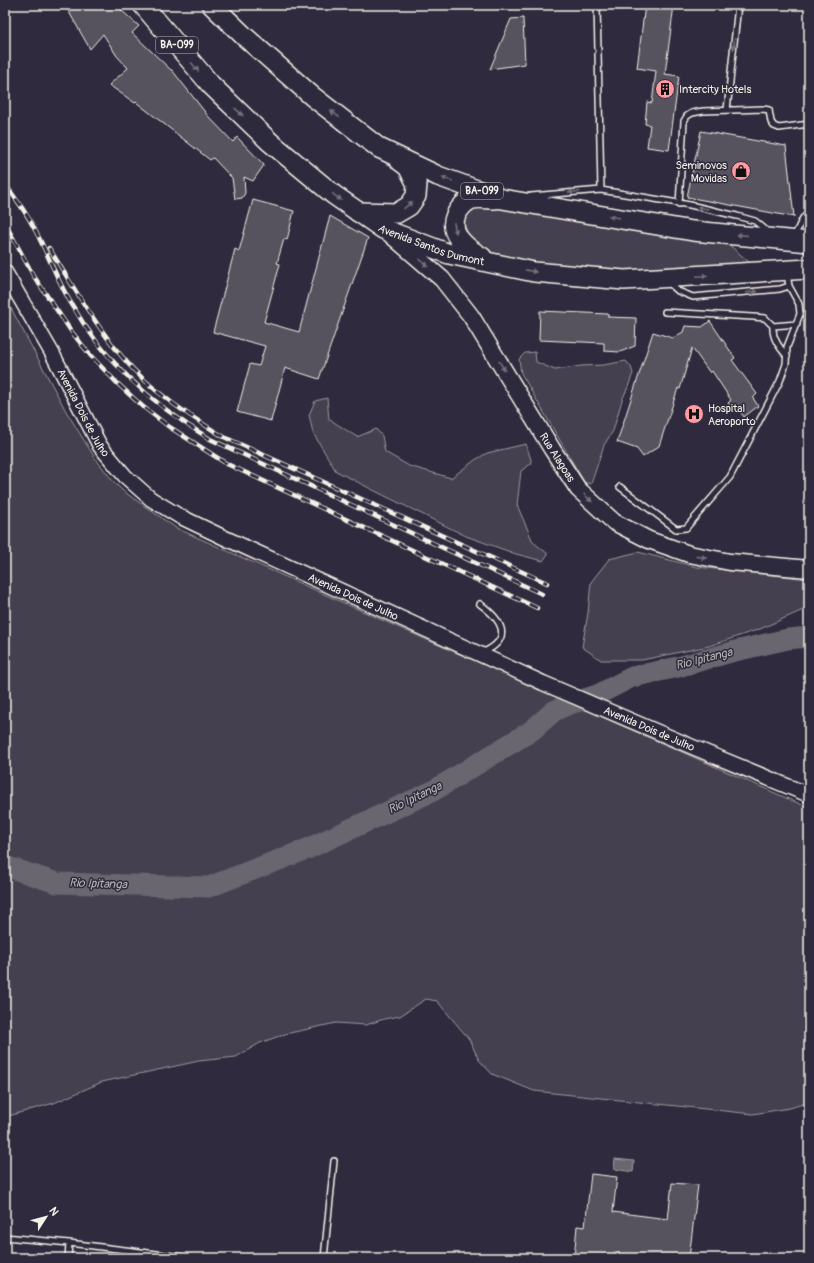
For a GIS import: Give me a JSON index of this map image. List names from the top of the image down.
{
  "streets": {
    "highway": ["BA-099", "Avenida Santos Dumont"],
    "main road": ["Rua Alagoas"],
    "street": ["Avenida Dois de Julho"]
  },
  "crossings": [
    ["Avenida Santos Dumont", "Rua Alagoas"]
  ],
  "one_way": ["Rua Alagoas"],
  "water": ["Rio Ipitanga"],
  "places": {
    "building": ["Intercity Hotels"],
    "shop": ["Seminovos Movidas"],
    "hospital": ["Hospital Aeroporto"]
  },
  "north": "top right"
}
